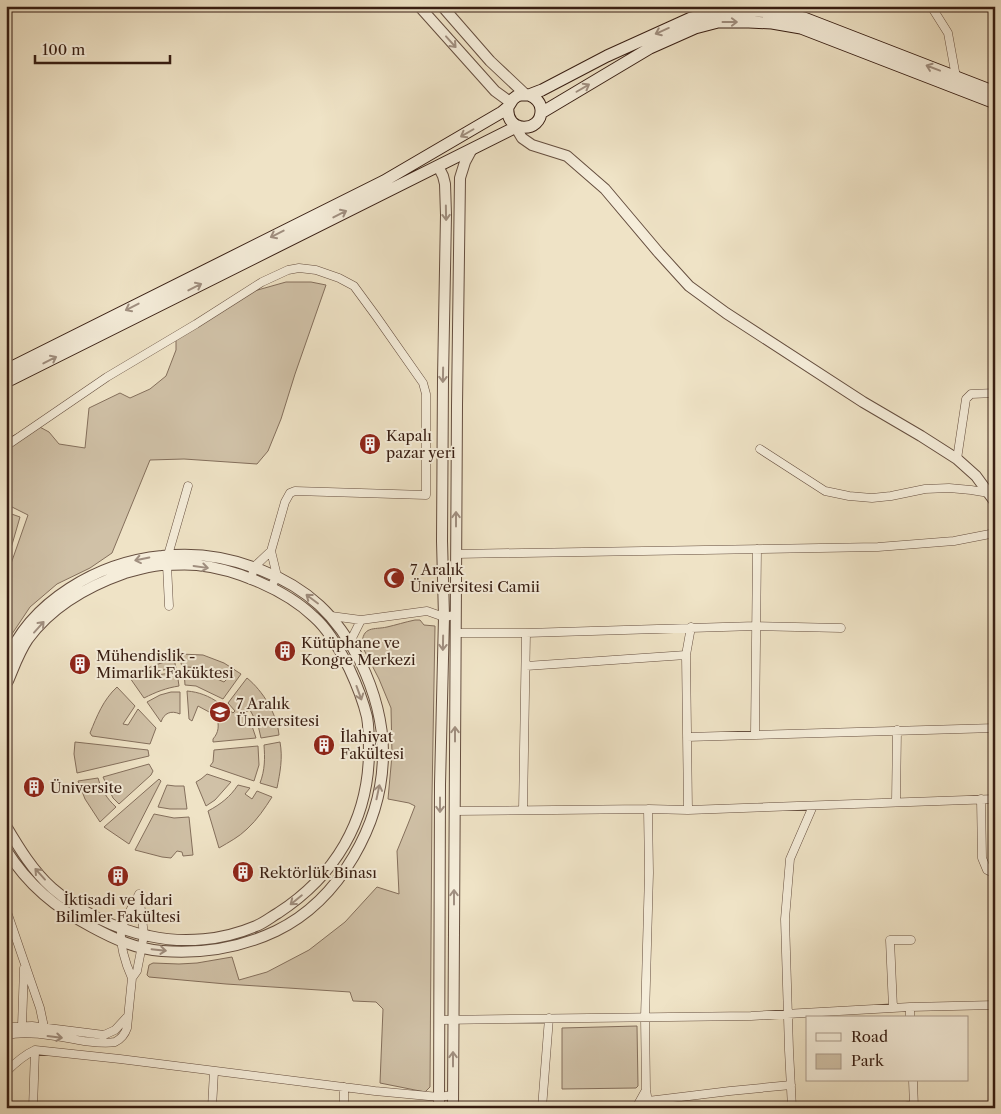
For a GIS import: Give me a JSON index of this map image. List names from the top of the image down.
{
  "places": {
    "building": [
      "Kapalı pazar yeri",
      "Kütüphane ve Kongre Merkezi",
      "Mühendislik - Mimarlık Faküktesi",
      "İlahiyat Fakültesi",
      "Üniversite",
      "Rektörlük Binası",
      "İktisadi ve İdari Bilimler Fakültesi"
    ],
    "mosque": ["7 Aralık Üniversitesi Camii"],
    "school or university": ["7 Aralık Üniversitesi"]
  },
  "legend": ["Road", "Park"],
  "scale_bar": "100 m"
}
